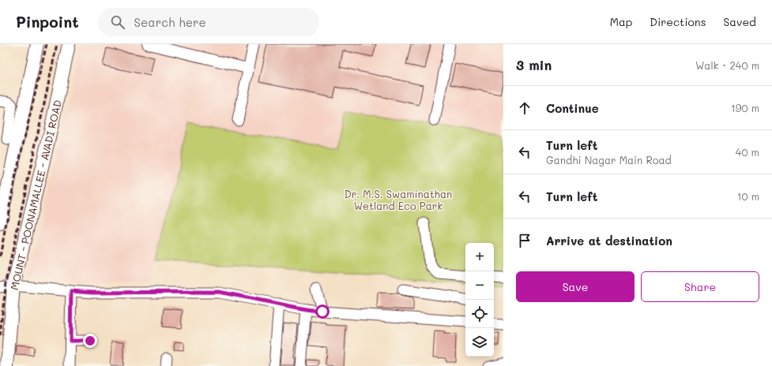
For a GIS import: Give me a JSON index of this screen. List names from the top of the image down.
{
  "streets": {
    "main road": ["MOUNT - POONAMALLEE - AVADI ROAD"]
  },
  "parks": ["Dr. M.S. Swaminathan Wetland Eco Park"],
  "page": {
    "header": "Pinpoint",
    "search": "Search here",
    "nav": ["Map", "Directions", "Saved"],
    "heading": ["3 min", "Walk · 240 m"],
    "list": [
      ["Continue", "190 m"],
      ["Turn left", "Gandhi Nagar Main Road", "40 m"],
      ["Turn left", "10 m"],
      "Arrive at destination"
    ],
    "map_buttons": ["+", "−"],
    "buttons": ["Save", "Share"]
  }
}
